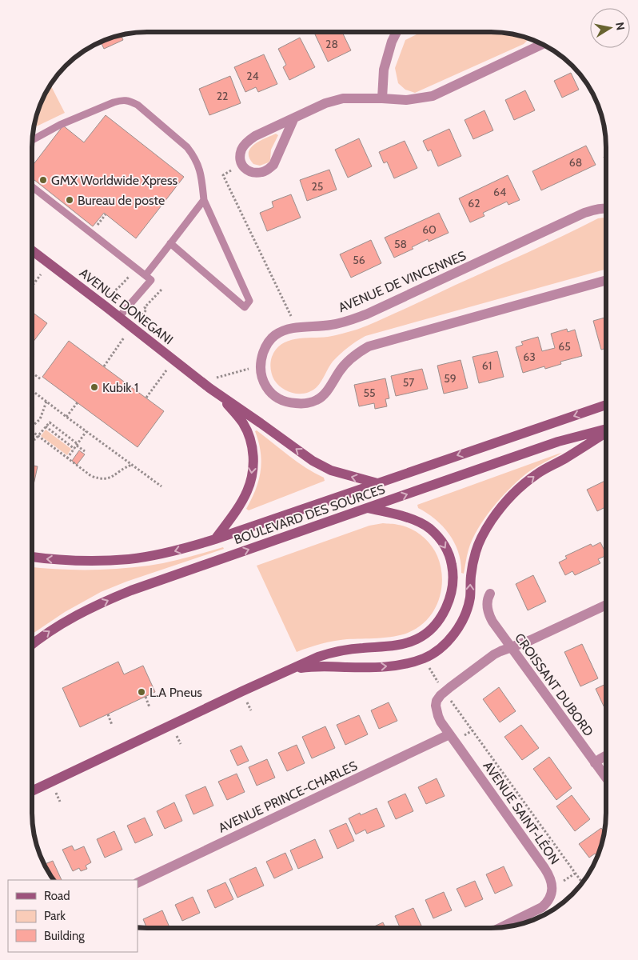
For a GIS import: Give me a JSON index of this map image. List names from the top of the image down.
{
  "streets": {
    "main road": ["AVENUE DONEGANI", "BOULEVARD DES SOURCES"],
    "street": [
      "AVENUE DE VINCENNES",
      "CROISSANT DUBORD",
      "AVENUE PRINCE-CHARLES",
      "AVENUE SAINT-LÉON"
    ]
  },
  "crossings": [
    ["CROISSANT DUBORD", "AVENUE SAINT-LÉON"],
    ["AVENUE PRINCE-CHARLES", "AVENUE SAINT-LÉON"]
  ],
  "places": [
    "GMX Worldwide Xpress",
    "Bureau de poste",
    "Kubik 1",
    "L.A Pneus"
  ],
  "house_numbers": [
    "28",
    "24",
    "22",
    "68",
    "25",
    "64",
    "62",
    "60",
    "58",
    "56",
    "65",
    "63",
    "61",
    "59",
    "57",
    "55"
  ],
  "legend": ["Road", "Park", "Building"],
  "north": "right"
}
